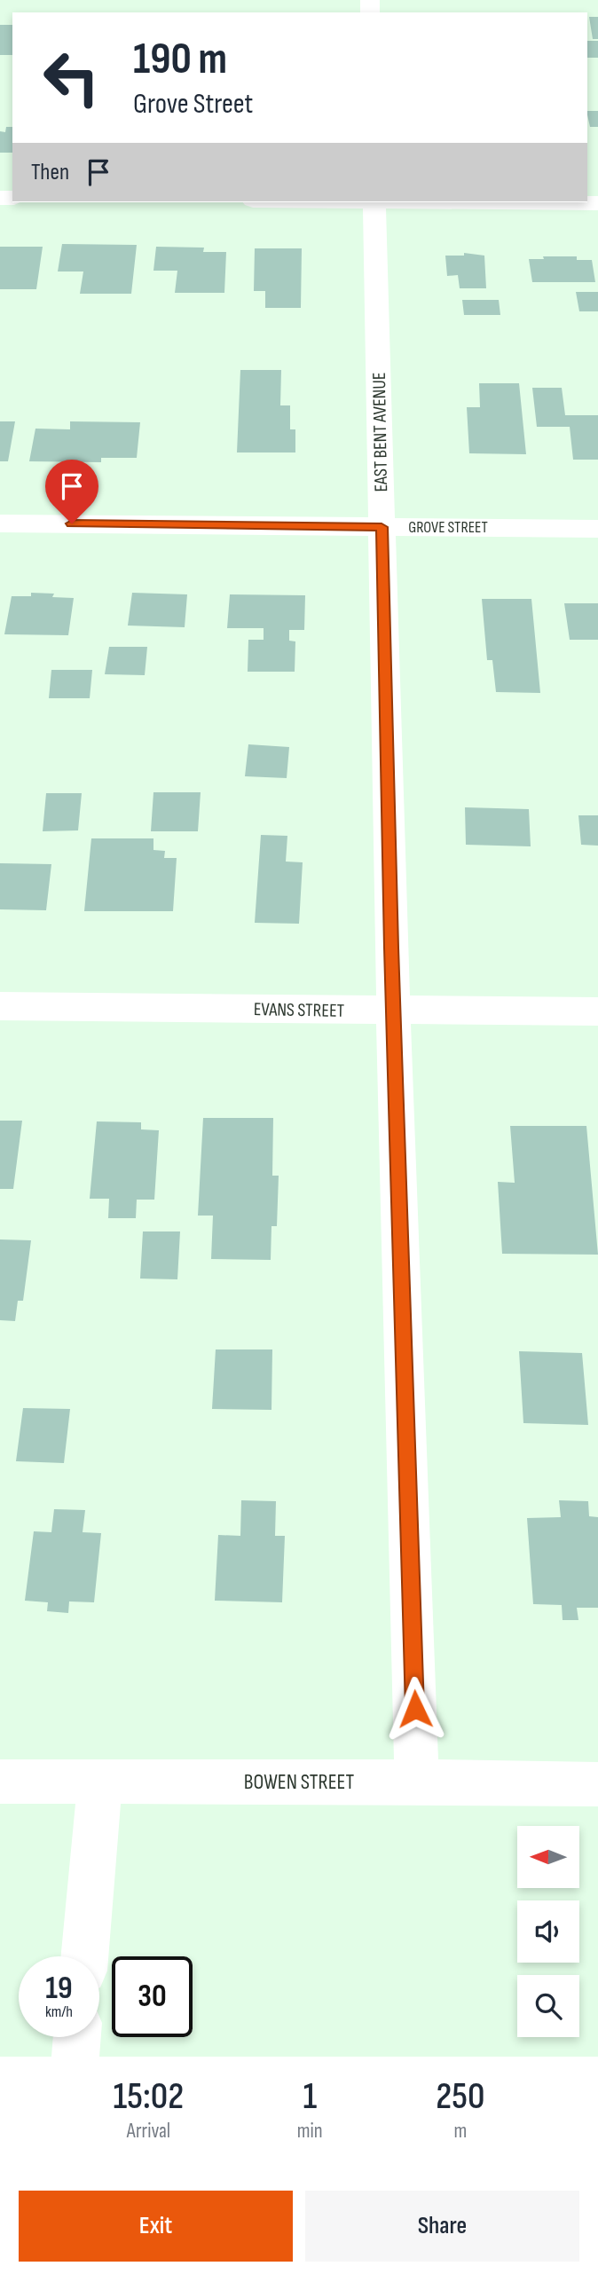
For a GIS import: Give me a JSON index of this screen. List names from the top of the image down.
{
  "streets": {
    "street": [
      "EAST BENT AVENUE",
      "GROVE STREET",
      "EVANS STREET",
      "BOWEN STREET"
    ]
  },
  "crossings": [
    ["EAST BENT AVENUE", "GROVE STREET"],
    ["EAST BENT AVENUE", "EVANS STREET"],
    ["EAST BENT AVENUE", "BOWEN STREET"]
  ],
  "north": "left",
  "page": {
    "turn": ["190 m", "Grove Street"],
    "then": "Then",
    "speed": "19 km/h",
    "limit": "30",
    "eta": [
      "15:02",
      "Arrival",
      "1",
      "min",
      "250",
      "m"
    ],
    "buttons": ["Exit", "Share"]
  }
}
